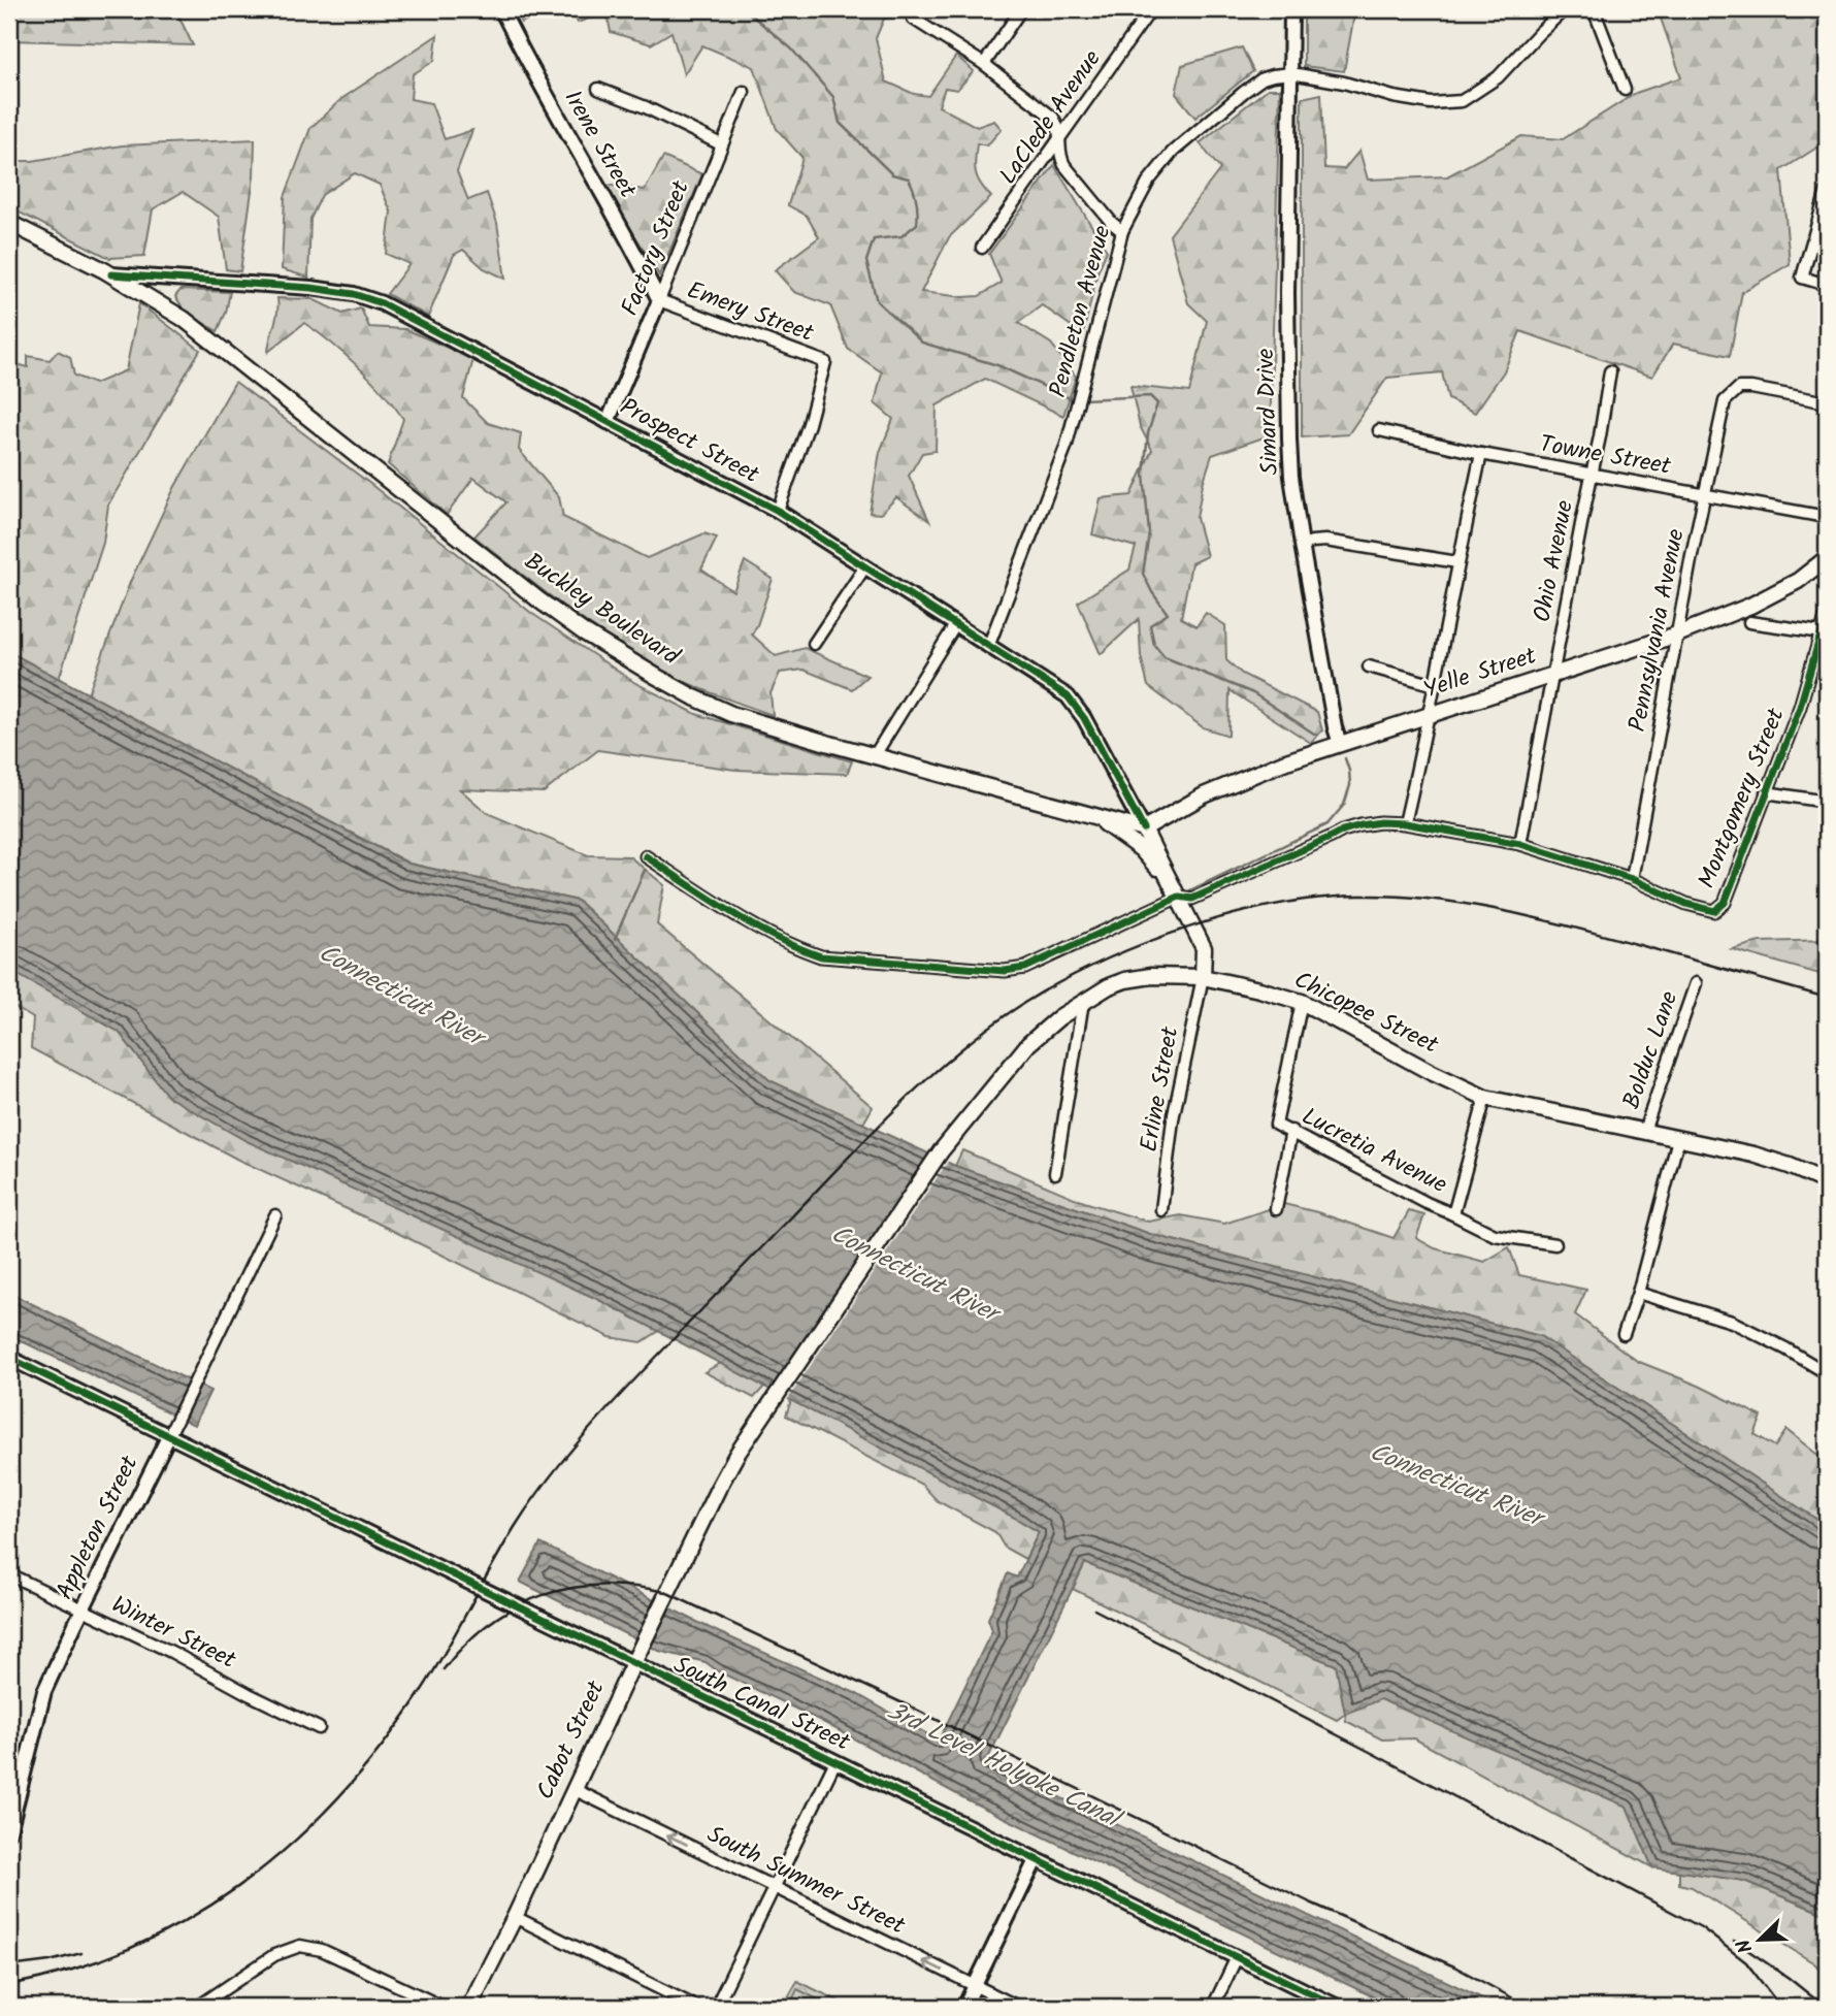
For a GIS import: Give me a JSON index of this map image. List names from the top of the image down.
{
  "streets": {
    "main road": [
      "Prospect Street",
      "Buckley Boulevard",
      "Yelle Street",
      "Chicopee Street",
      "Cabot Street"
    ],
    "street": [
      "LaClede Avenue",
      "Irene Street",
      "Factory Street",
      "Pendleton Avenue",
      "Emery Street",
      "Simard Drive",
      "Towne Street",
      "Ohio Avenue",
      "Pennsylvania Avenue",
      "Montgomery Street",
      "Bolduc Lane",
      "Erline Street",
      "Lucretia Avenue",
      "Appleton Street",
      "Winter Street",
      "South Canal Street",
      "South Summer Street"
    ]
  },
  "crossings": [
    ["Irene Street", "Factory Street"],
    ["Irene Street", "Emery Street"],
    ["Factory Street", "Emery Street"],
    ["Factory Street", "Prospect Street"],
    ["Pendleton Avenue", "Simard Drive"],
    ["Pendleton Avenue", "Prospect Street"],
    ["Emery Street", "Prospect Street"],
    ["Simard Drive", "Yelle Street"],
    ["Prospect Street", "Buckley Boulevard"],
    ["Prospect Street", "Yelle Street"],
    ["Prospect Street", "Montgomery Street"],
    ["Prospect Street", "Chicopee Street"],
    ["Prospect Street", "Erline Street"],
    ["Towne Street", "Ohio Avenue"],
    ["Towne Street", "Pennsylvania Avenue"],
    ["Ohio Avenue", "Yelle Street"],
    ["Ohio Avenue", "Montgomery Street"],
    ["Buckley Boulevard", "Yelle Street"],
    ["Pennsylvania Avenue", "Yelle Street"],
    ["Pennsylvania Avenue", "Montgomery Street"],
    ["Chicopee Street", "Bolduc Lane"],
    ["Chicopee Street", "Erline Street"],
    ["Chicopee Street", "Lucretia Avenue"],
    ["Chicopee Street", "Cabot Street"],
    ["Appleton Street", "Winter Street"],
    ["Appleton Street", "South Canal Street"],
    ["South Canal Street", "Cabot Street"],
    ["Cabot Street", "South Summer Street"]
  ],
  "one_way": ["South Summer Street"],
  "water": ["Connecticut River", "3rd Level Holyoke Canal"],
  "north": "bottom left"
}
